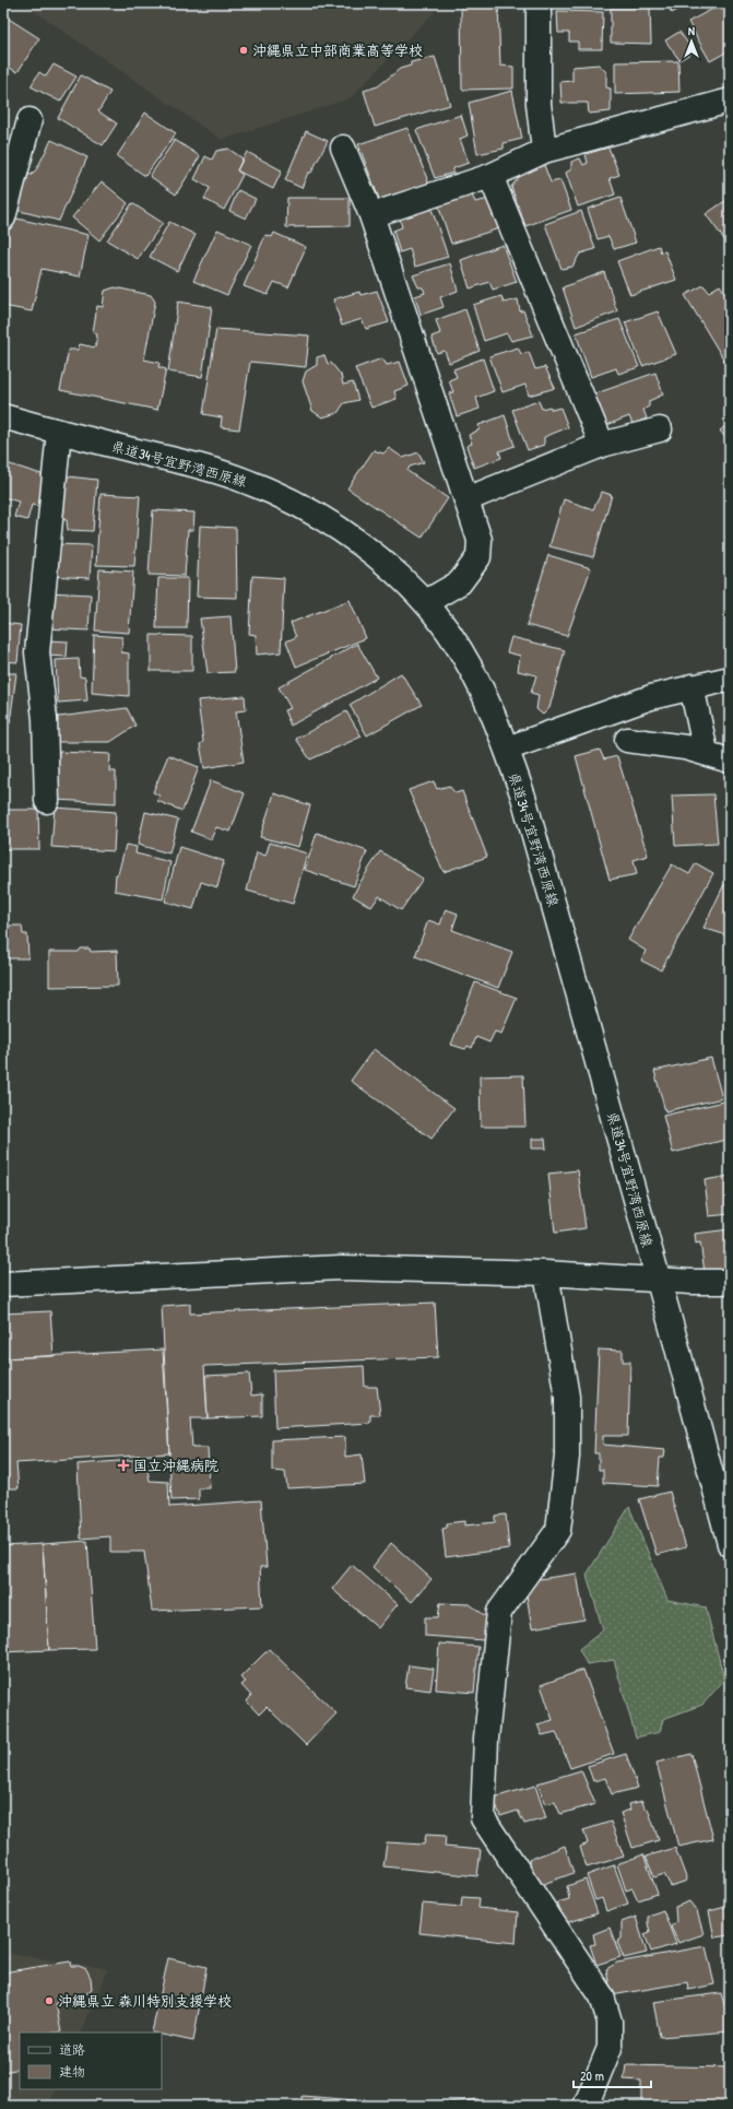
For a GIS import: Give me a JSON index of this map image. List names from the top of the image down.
{
  "streets": {
    "street": ["県道34号宜野湾西原線"]
  },
  "places": {
    "other": ["沖縄県立中部商業高等学校", "沖縄県立 森川特別支援学校"],
    "health": ["国立沖縄病院"]
  },
  "legend": ["道路", "建物"],
  "scale_bar": "20 m",
  "north": "top"
}
